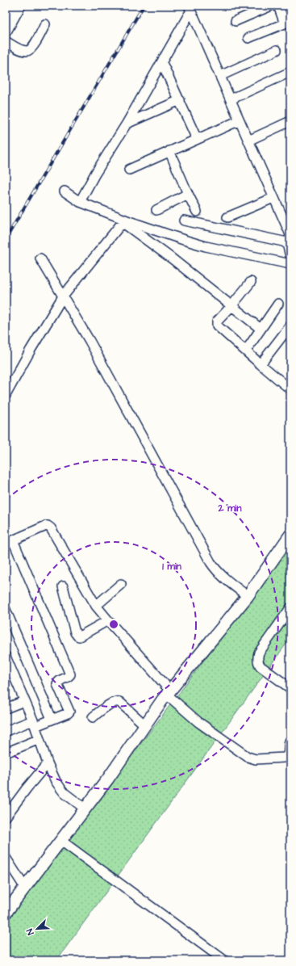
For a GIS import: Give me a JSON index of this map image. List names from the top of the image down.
{
  "north": "bottom left",
  "rings": ["2 min", "1 min"]
}
